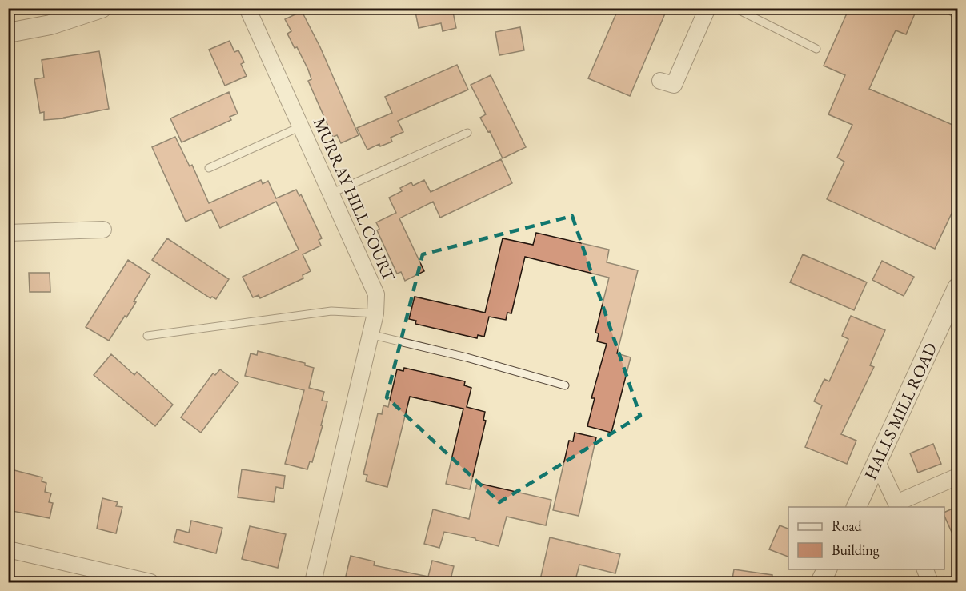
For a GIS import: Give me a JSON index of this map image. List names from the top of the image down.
{
  "streets": {
    "street": ["MURRAY HILL COURT", "HALLS MILL ROAD"]
  },
  "legend": ["Road", "Building"]
}
